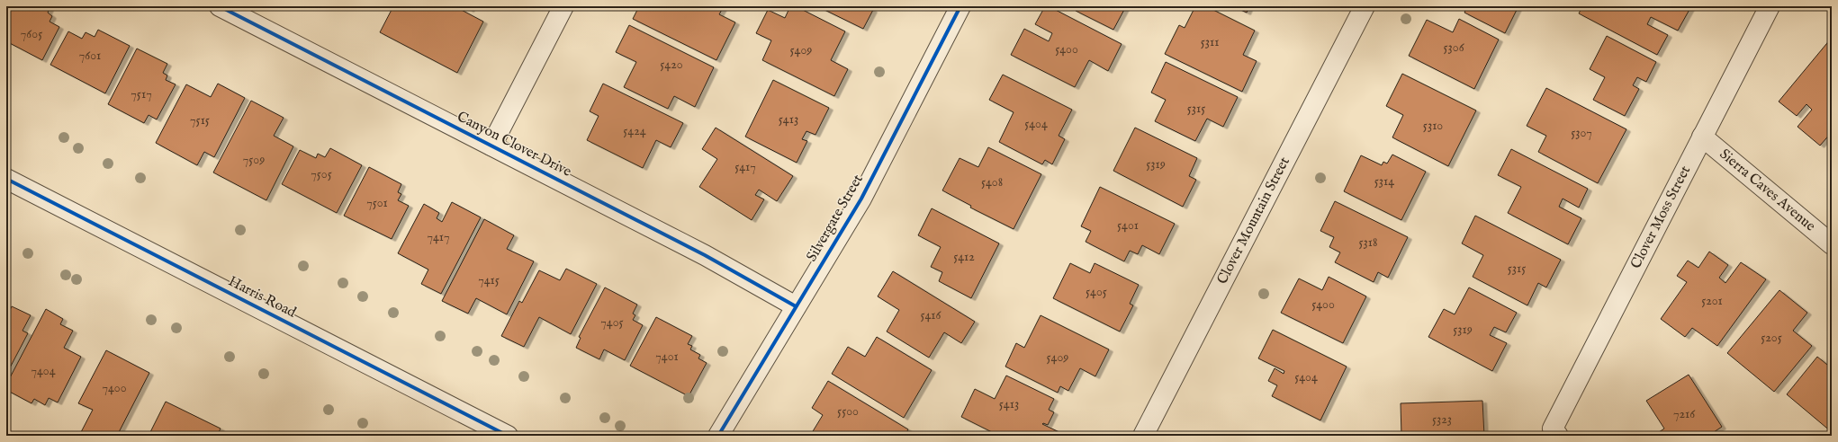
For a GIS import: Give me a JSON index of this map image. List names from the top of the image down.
{
  "streets": {
    "street": [
      "Canyon Clover Drive",
      "Sierra Caves Avenue",
      "Clover Moss Street",
      "Silvergate Street",
      "Clover Mountain Street",
      "Harris Road"
    ]
  },
  "crossings": [
    ["Canyon Clover Drive", "Silvergate Street"],
    ["Sierra Caves Avenue", "Clover Moss Street"]
  ],
  "house_numbers": [
    "7605",
    "5311",
    "5306",
    "5400",
    "5409",
    "7601",
    "5420",
    "7517",
    "5315",
    "5413",
    "7515",
    "5404",
    "5310",
    "5424",
    "5307",
    "7509",
    "5319",
    "5417",
    "7505",
    "5314",
    "5408",
    "7501",
    "5401",
    "7417",
    "5318",
    "5412",
    "5315",
    "7415",
    "5405",
    "5201",
    "5400",
    "5416",
    "7405",
    "5319",
    "5205",
    "7401",
    "5409",
    "7404",
    "5404",
    "7400",
    "5413",
    "5500",
    "7216",
    "5323"
  ]
}
